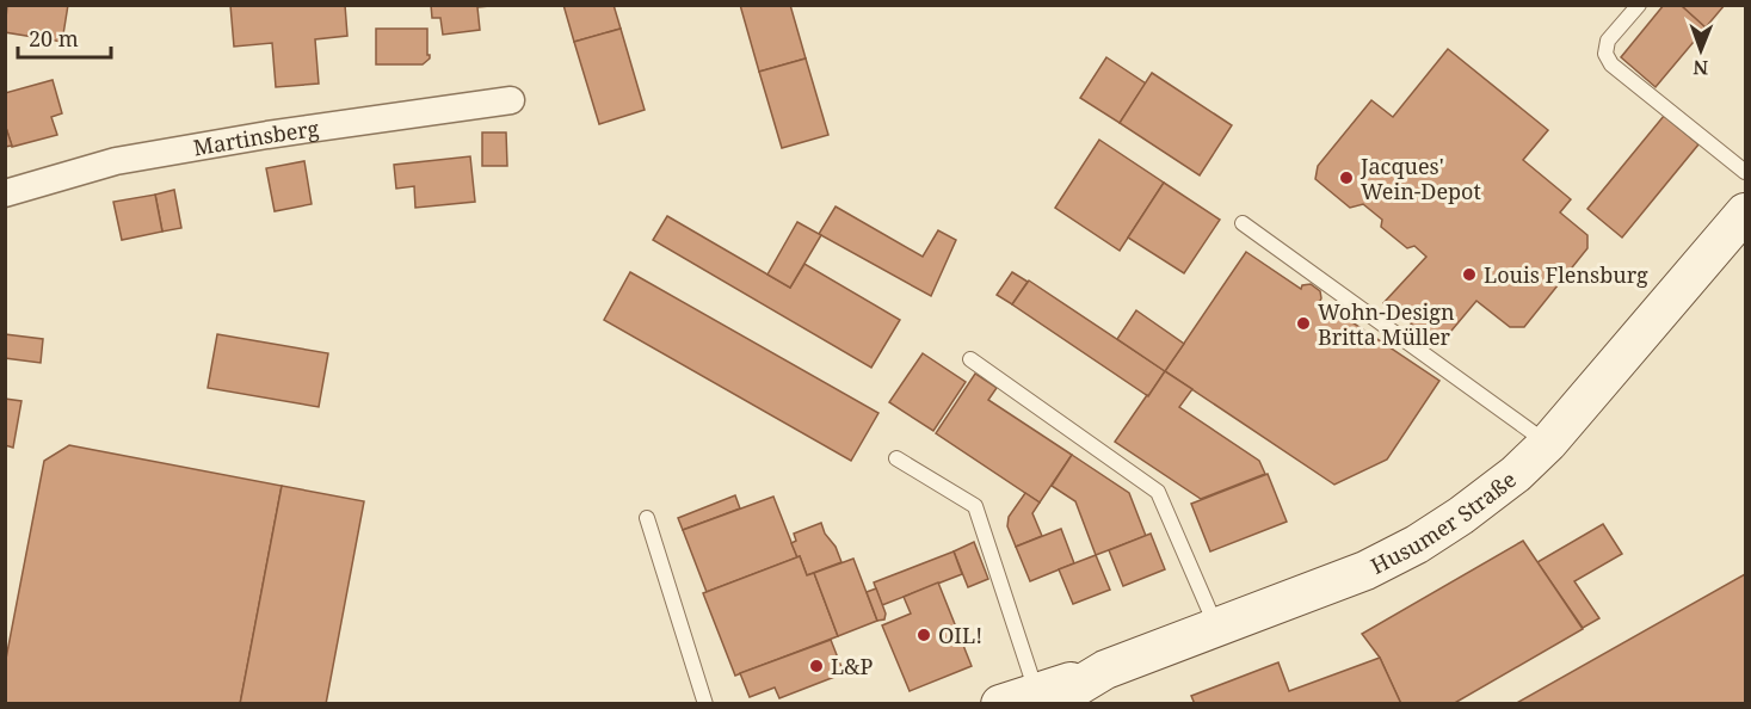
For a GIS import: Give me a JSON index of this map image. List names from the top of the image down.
{
  "streets": {
    "main road": ["Husumer Straße"],
    "street": ["Martinsberg"]
  },
  "places": [
    "Jacques' Wein-Depot",
    "Louis Flensburg",
    "Wohn-Design Britta Müller",
    "OIL!",
    "L&P"
  ],
  "scale_bar": "20 m",
  "north": "bottom"
}
